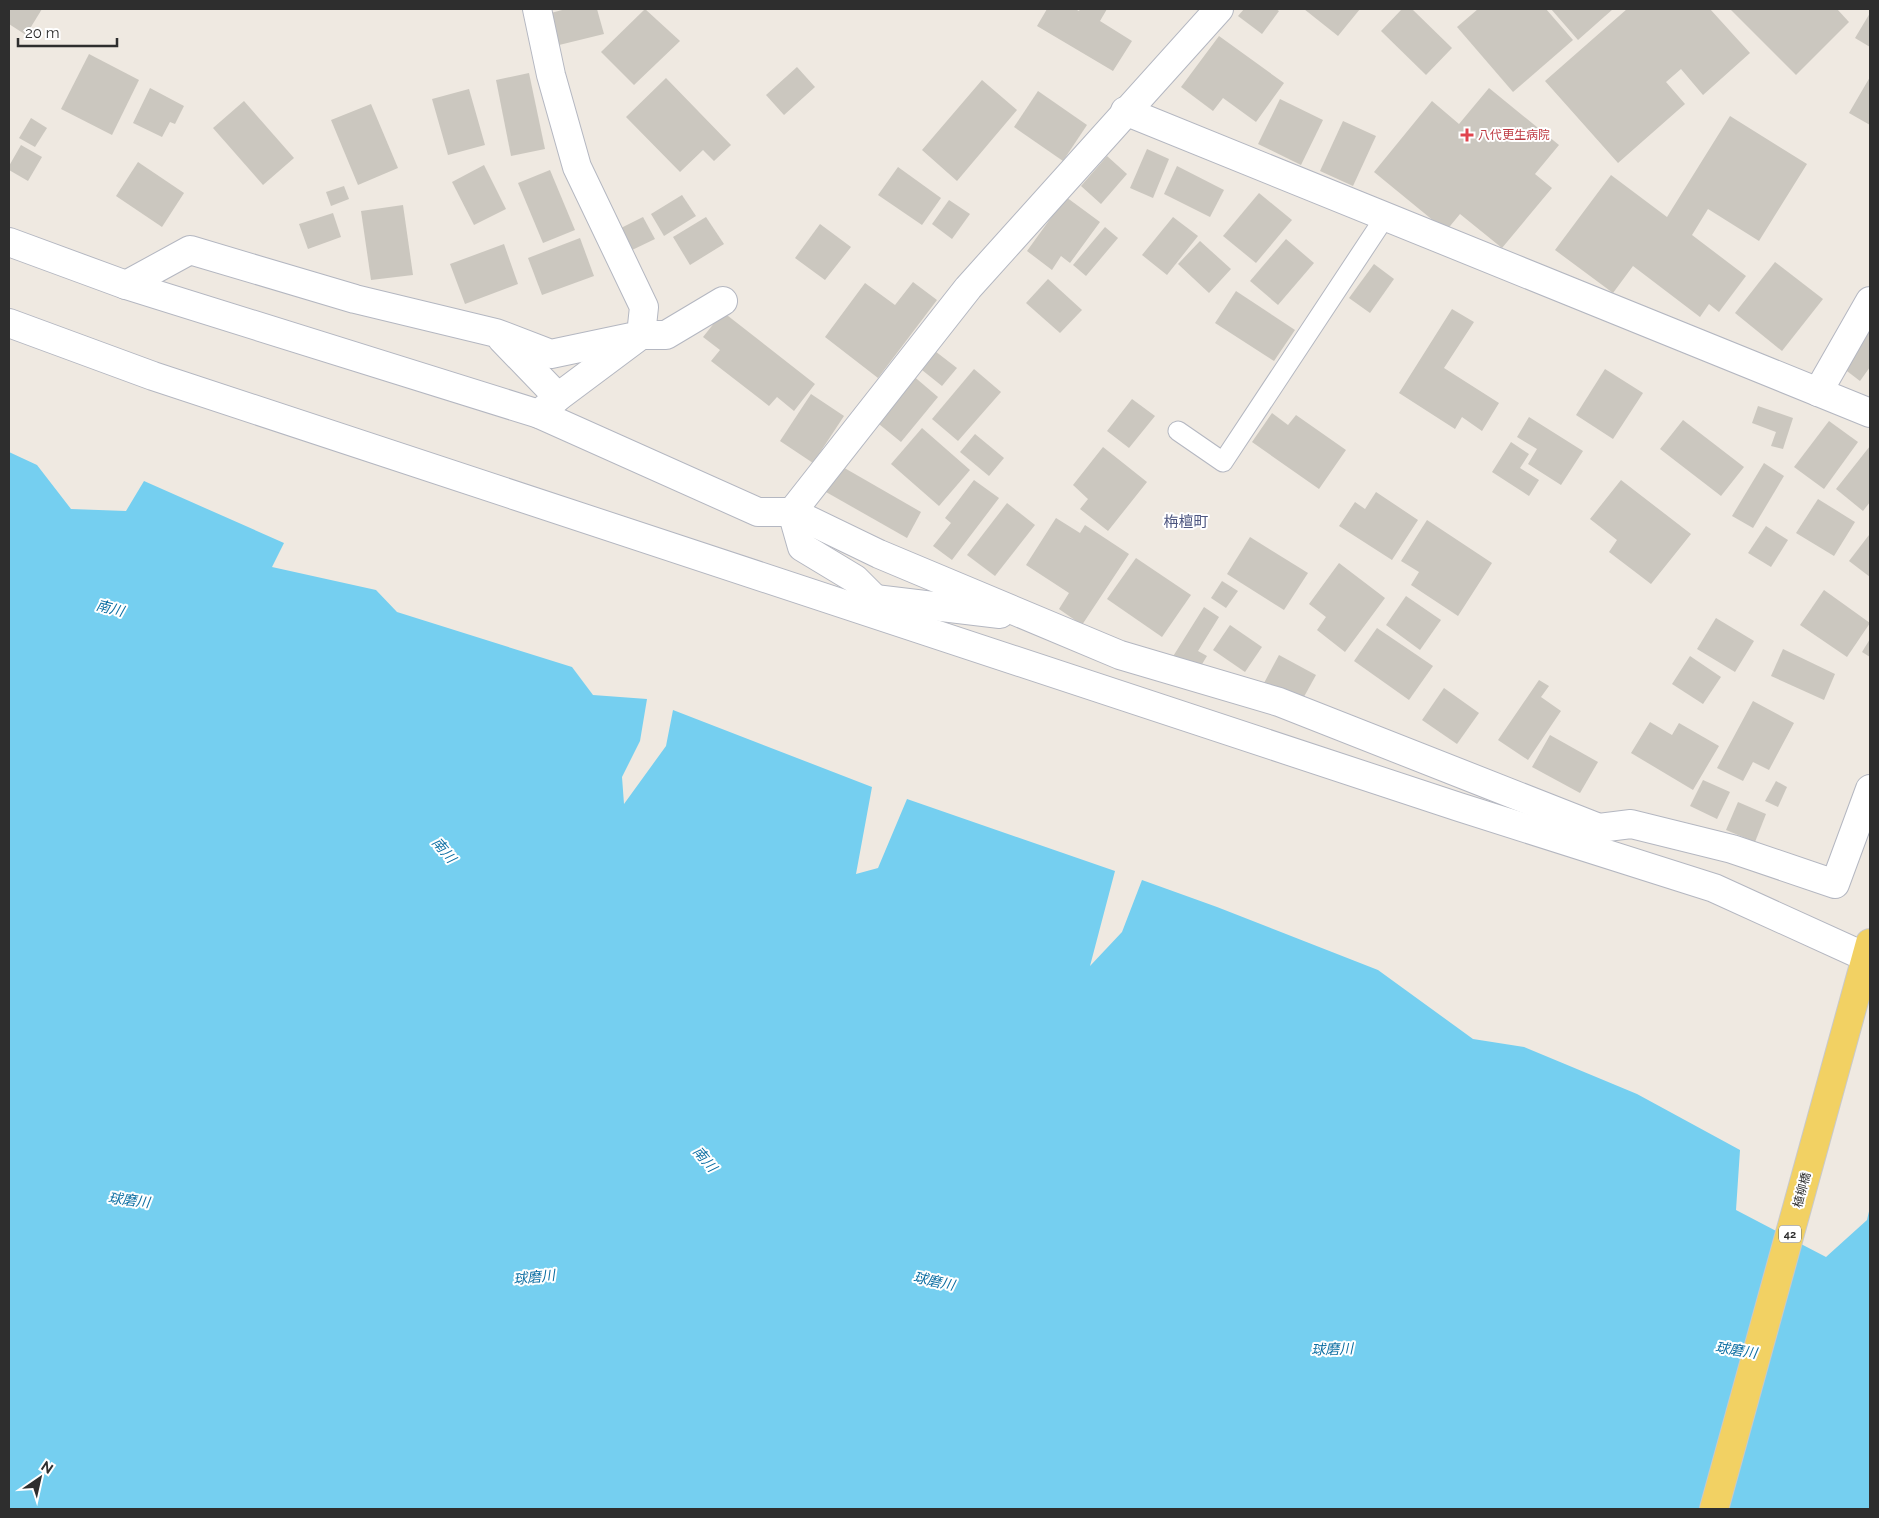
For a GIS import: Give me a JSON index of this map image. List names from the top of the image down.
{
  "streets": {
    "main road": ["植柳橋", "42"]
  },
  "districts": ["栴檀町"],
  "water": ["南川", "球磨川"],
  "places": {
    "health": ["八代更生病院"]
  },
  "scale_bar": "20 m",
  "north": "top right"
}
